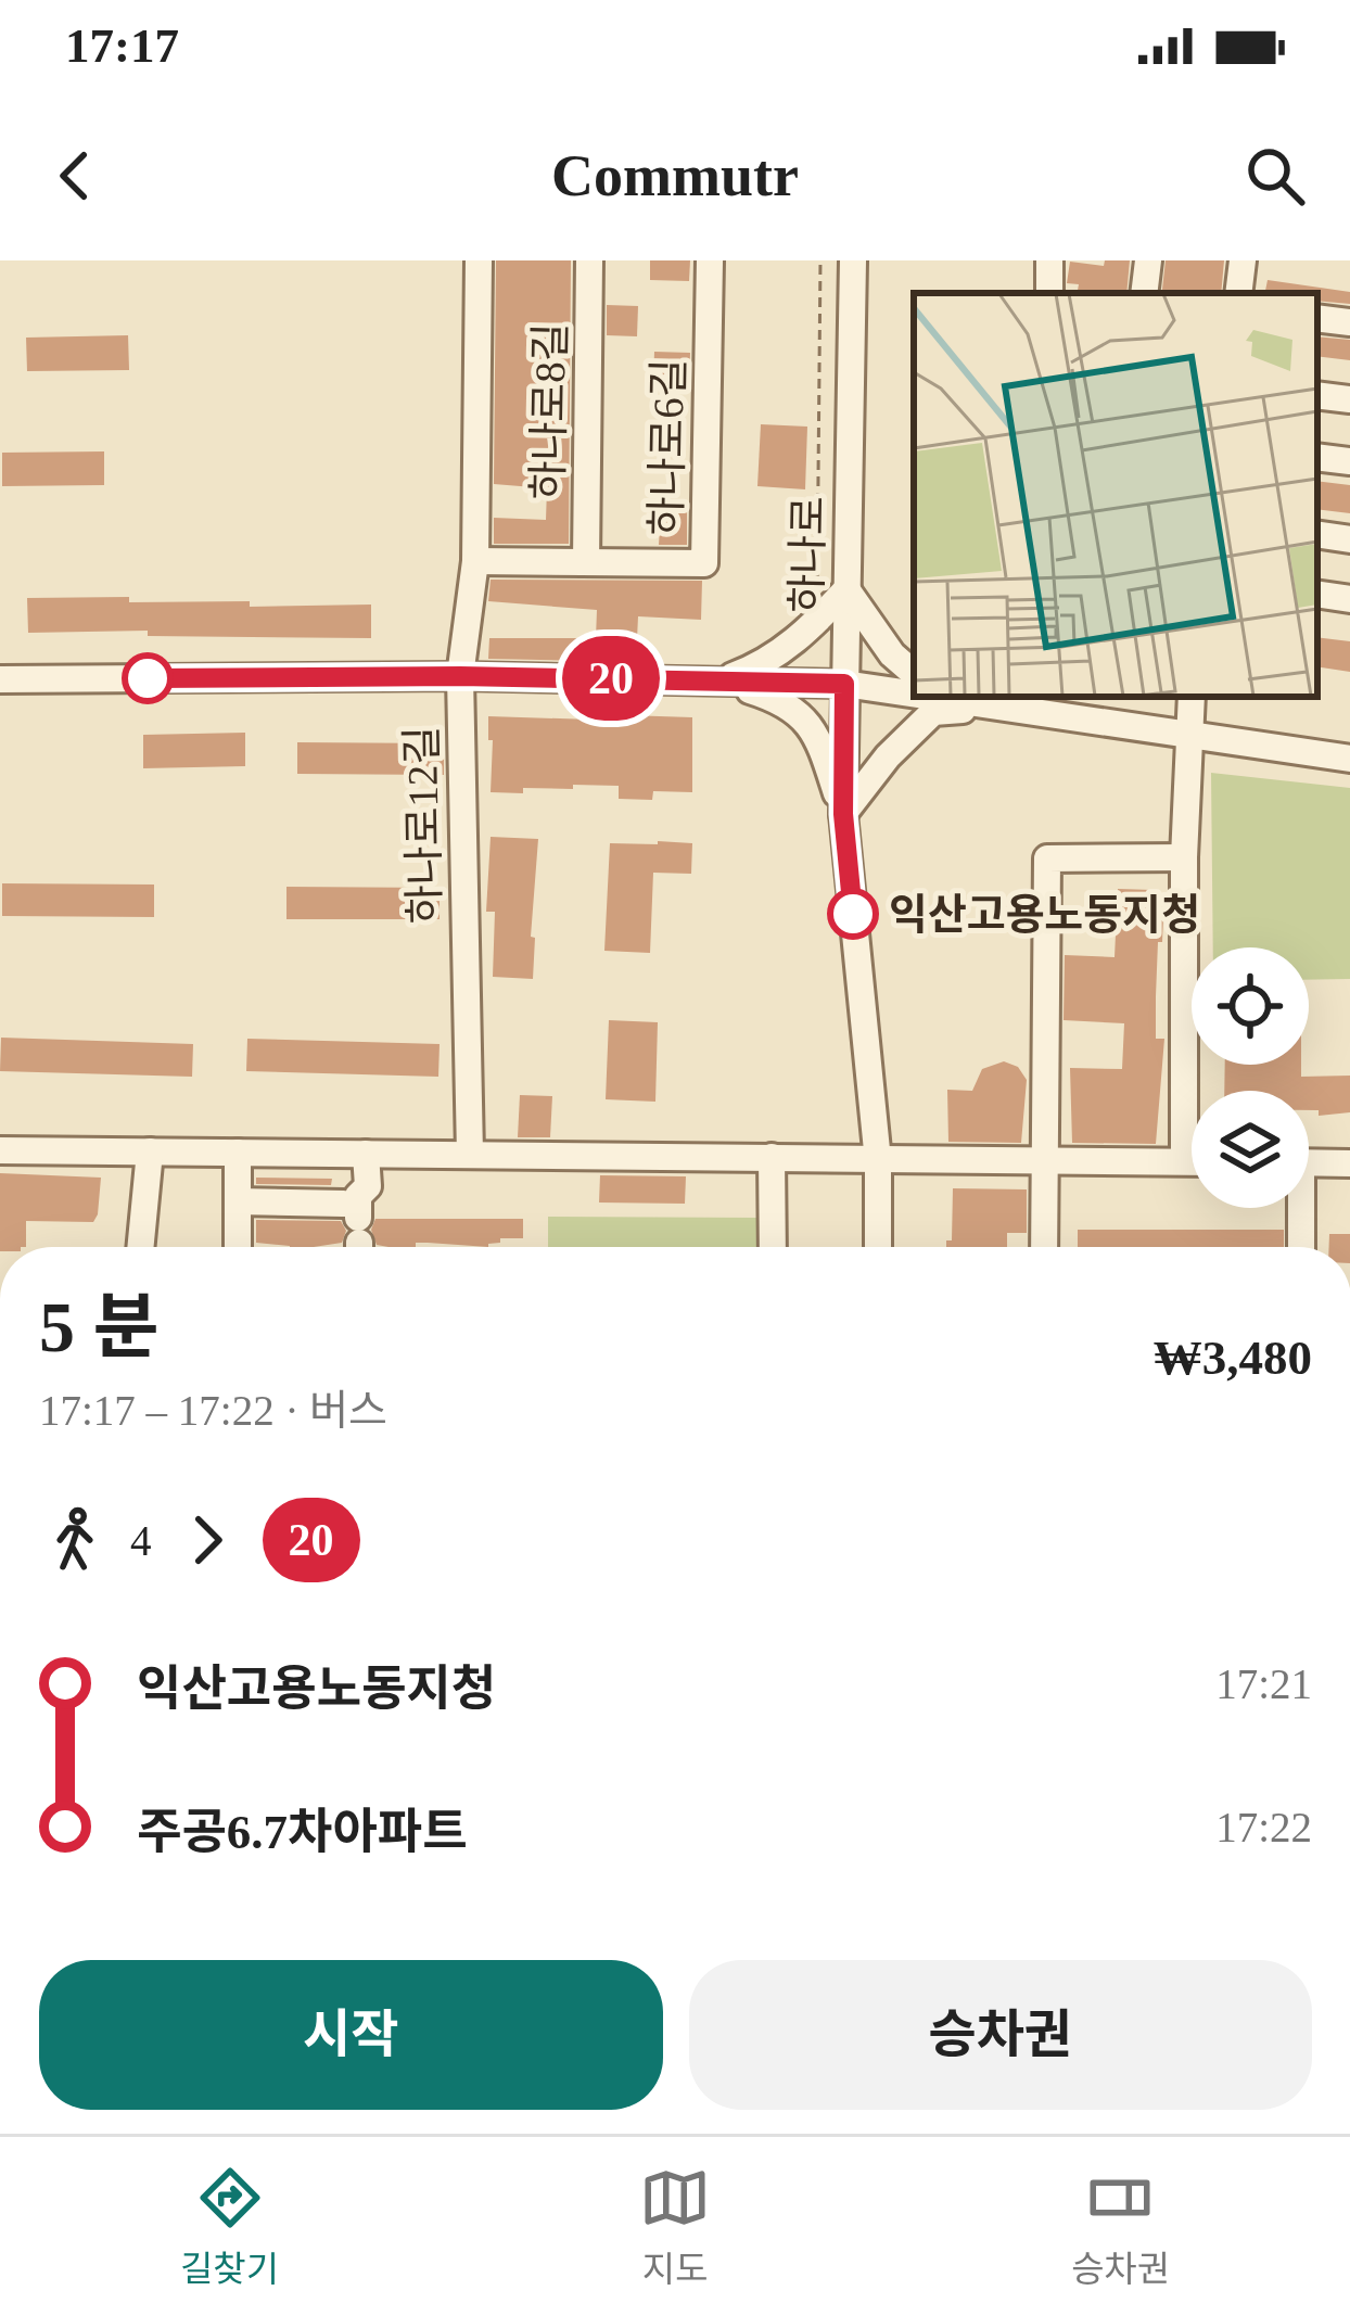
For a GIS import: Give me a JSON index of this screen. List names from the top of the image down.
{
  "streets": {
    "street": [
      "하나로8길",
      "하나로6길",
      "하나로",
      "하나로12길"
    ]
  },
  "crossings": [
    ["하나로8길", "하나로6길"],
    ["하나로6길", "하나로12길"]
  ],
  "places": ["익산고용노동지청"],
  "lines": ["bus line 20"],
  "page": {
    "status": "17:17",
    "header": "Commutr",
    "on_map": "20",
    "heading": ["5 분", "17:17 – 17:22 · 버스", "₩3,480"],
    "legs": ["4", "20"],
    "list": [
      {
        "name": "익산고용노동지청",
        "value": "17:21"
      },
      {
        "name": "주공6.7차아파트",
        "value": "17:22"
      }
    ],
    "buttons": ["시작", "승차권"],
    "tabs": ["길찾기", "지도", "승차권"]
  }
}
